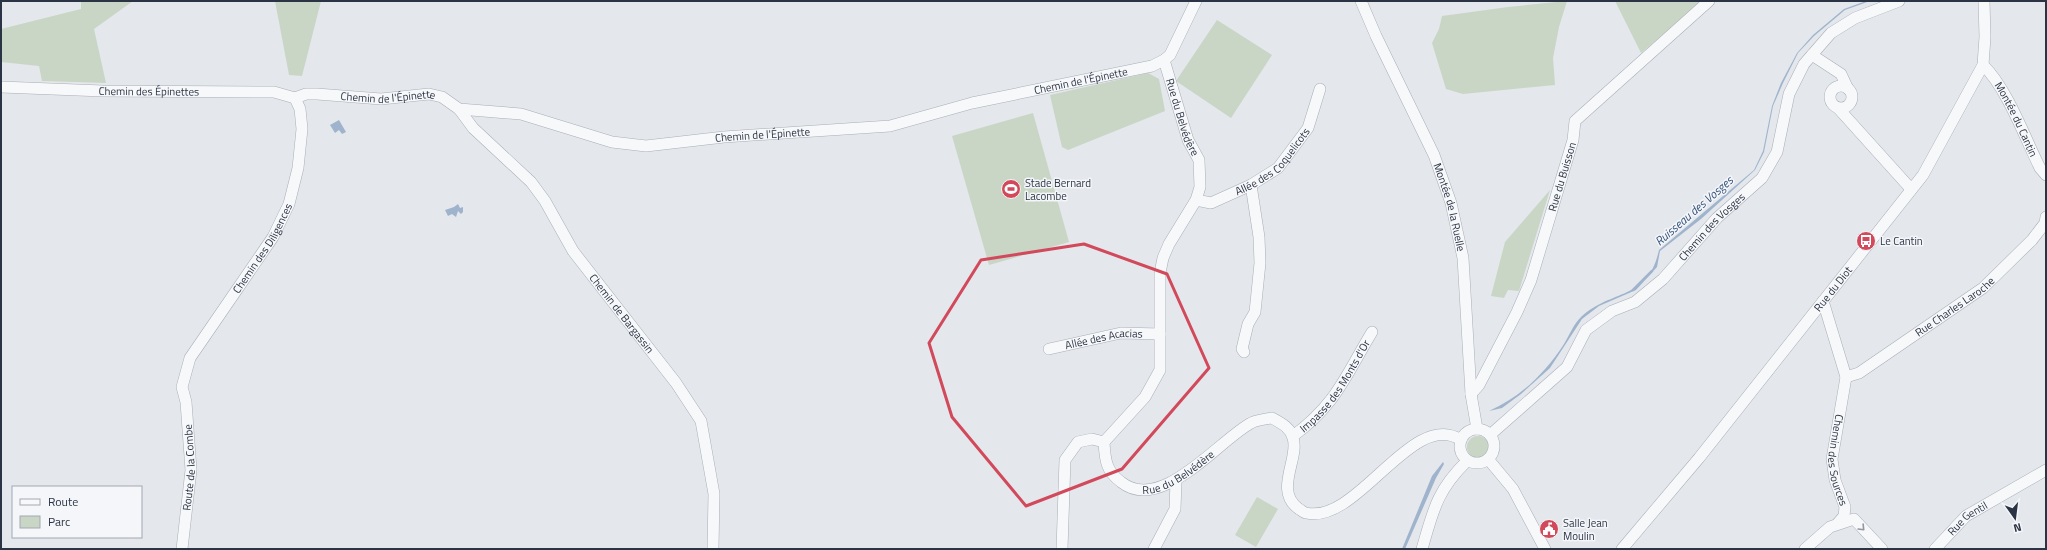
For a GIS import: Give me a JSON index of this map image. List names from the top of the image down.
{
  "streets": {
    "street": [
      "Chemin de l'Épinette",
      "Chemin des Épinettes",
      "Rue du Belvédère",
      "Montée du Cantin",
      "Allée des Coquelicots",
      "Rue du Buisson",
      "Montée de la Ruelle",
      "Chemin des Vosges",
      "Chemin des Diligences",
      "Rue du Diot",
      "Rue Charles Laroche",
      "Chemin de Bargassin",
      "Allée des Acacias",
      "Impasse des Monts d'Or",
      "Chemin des Sources",
      "Route de la Combe",
      "Rue Gentil"
    ]
  },
  "crossings": [
    ["Chemin de l'Épinette", "Chemin des Épinettes"],
    ["Chemin de l'Épinette", "Rue du Belvédère"],
    ["Chemin de l'Épinette", "Chemin des Diligences"],
    ["Chemin de l'Épinette", "Chemin de Bargassin"],
    ["Chemin des Épinettes", "Chemin des Diligences"],
    ["Rue du Belvédère", "Allée des Coquelicots"],
    ["Rue du Belvédère", "Allée des Acacias"],
    ["Rue du Belvédère", "Impasse des Monts d'Or"],
    ["Montée du Cantin", "Rue du Diot"],
    ["Rue du Buisson", "Montée de la Ruelle"],
    ["Montée de la Ruelle", "Chemin des Vosges"],
    ["Chemin des Diligences", "Route de la Combe"],
    ["Rue du Diot", "Chemin des Sources"],
    ["Rue Charles Laroche", "Chemin des Sources"]
  ],
  "water": ["Ruisseau des Vosges"],
  "places": {
    "sports": ["Stade Bernard Lacombe"],
    "bus stop": ["Le Cantin"],
    "public building": ["Salle Jean Moulin"]
  },
  "legend": ["Route", "Parc"],
  "north": "bottom"
}
